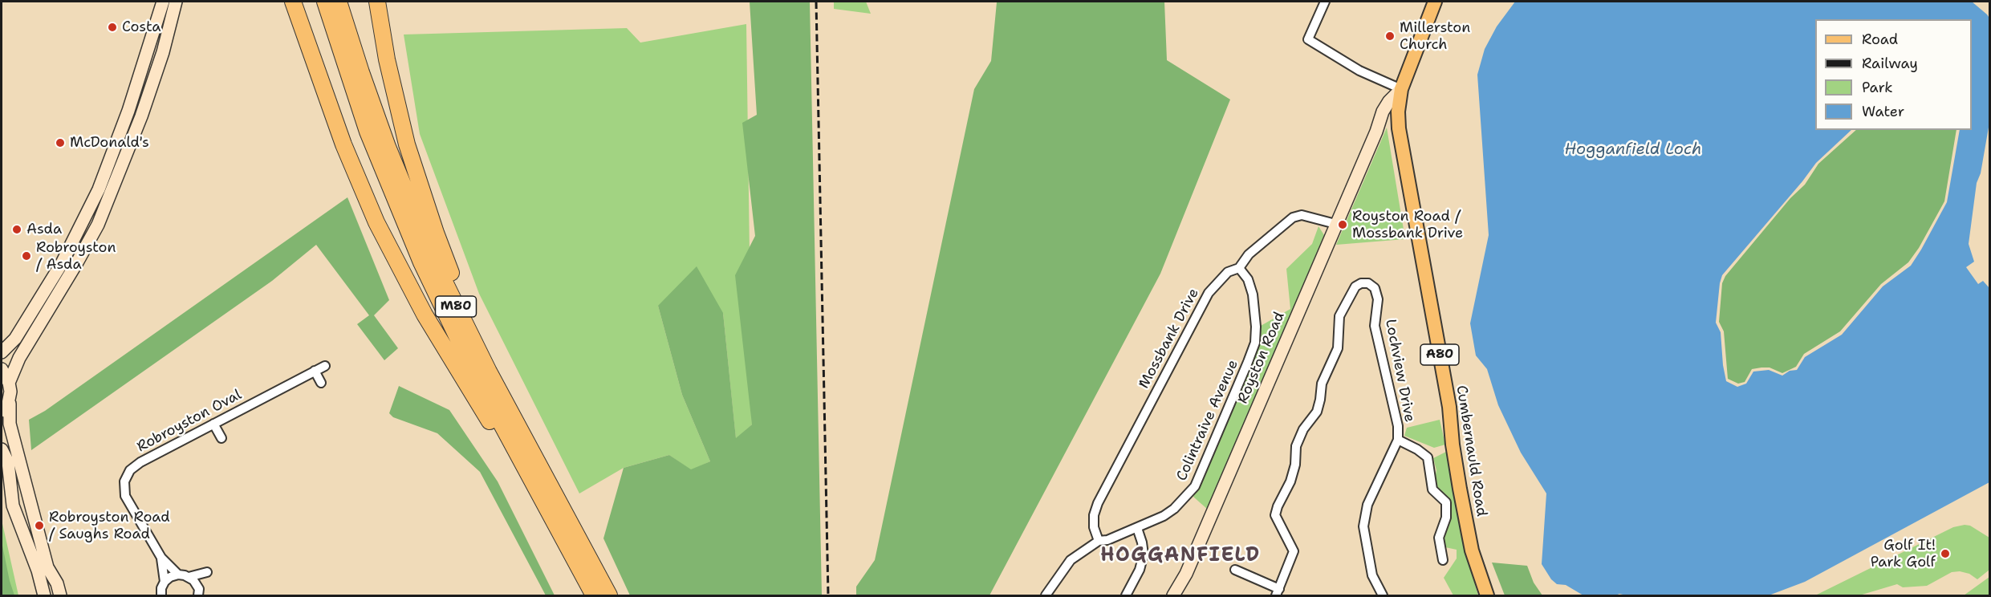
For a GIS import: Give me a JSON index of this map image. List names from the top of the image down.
{
  "streets": {
    "highway": ["M80"],
    "main road": ["A80", "Cumbernauld Road"],
    "street": [
      "Mossbank Drive",
      "Royston Road",
      "Lochview Drive",
      "Colintraive Avenue",
      "Robroyston Oval"
    ]
  },
  "crossings": [
    ["Mossbank Drive", "Royston Road"],
    ["Mossbank Drive", "Colintraive Avenue"],
    ["Royston Road", "Cumbernauld Road"]
  ],
  "districts": ["HOGGANFIELD"],
  "water": ["Hogganfield Loch"],
  "places": [
    "Costa",
    "Millerston Church",
    "McDonald's",
    "Royston Road / Mossbank Drive",
    "Asda",
    "Robroyston / Asda",
    "Robroyston Road / Saughs Road",
    "Golf It! Park Golf"
  ],
  "legend": [
    "Road",
    "Railway",
    "Park",
    "Water"
  ]
}
